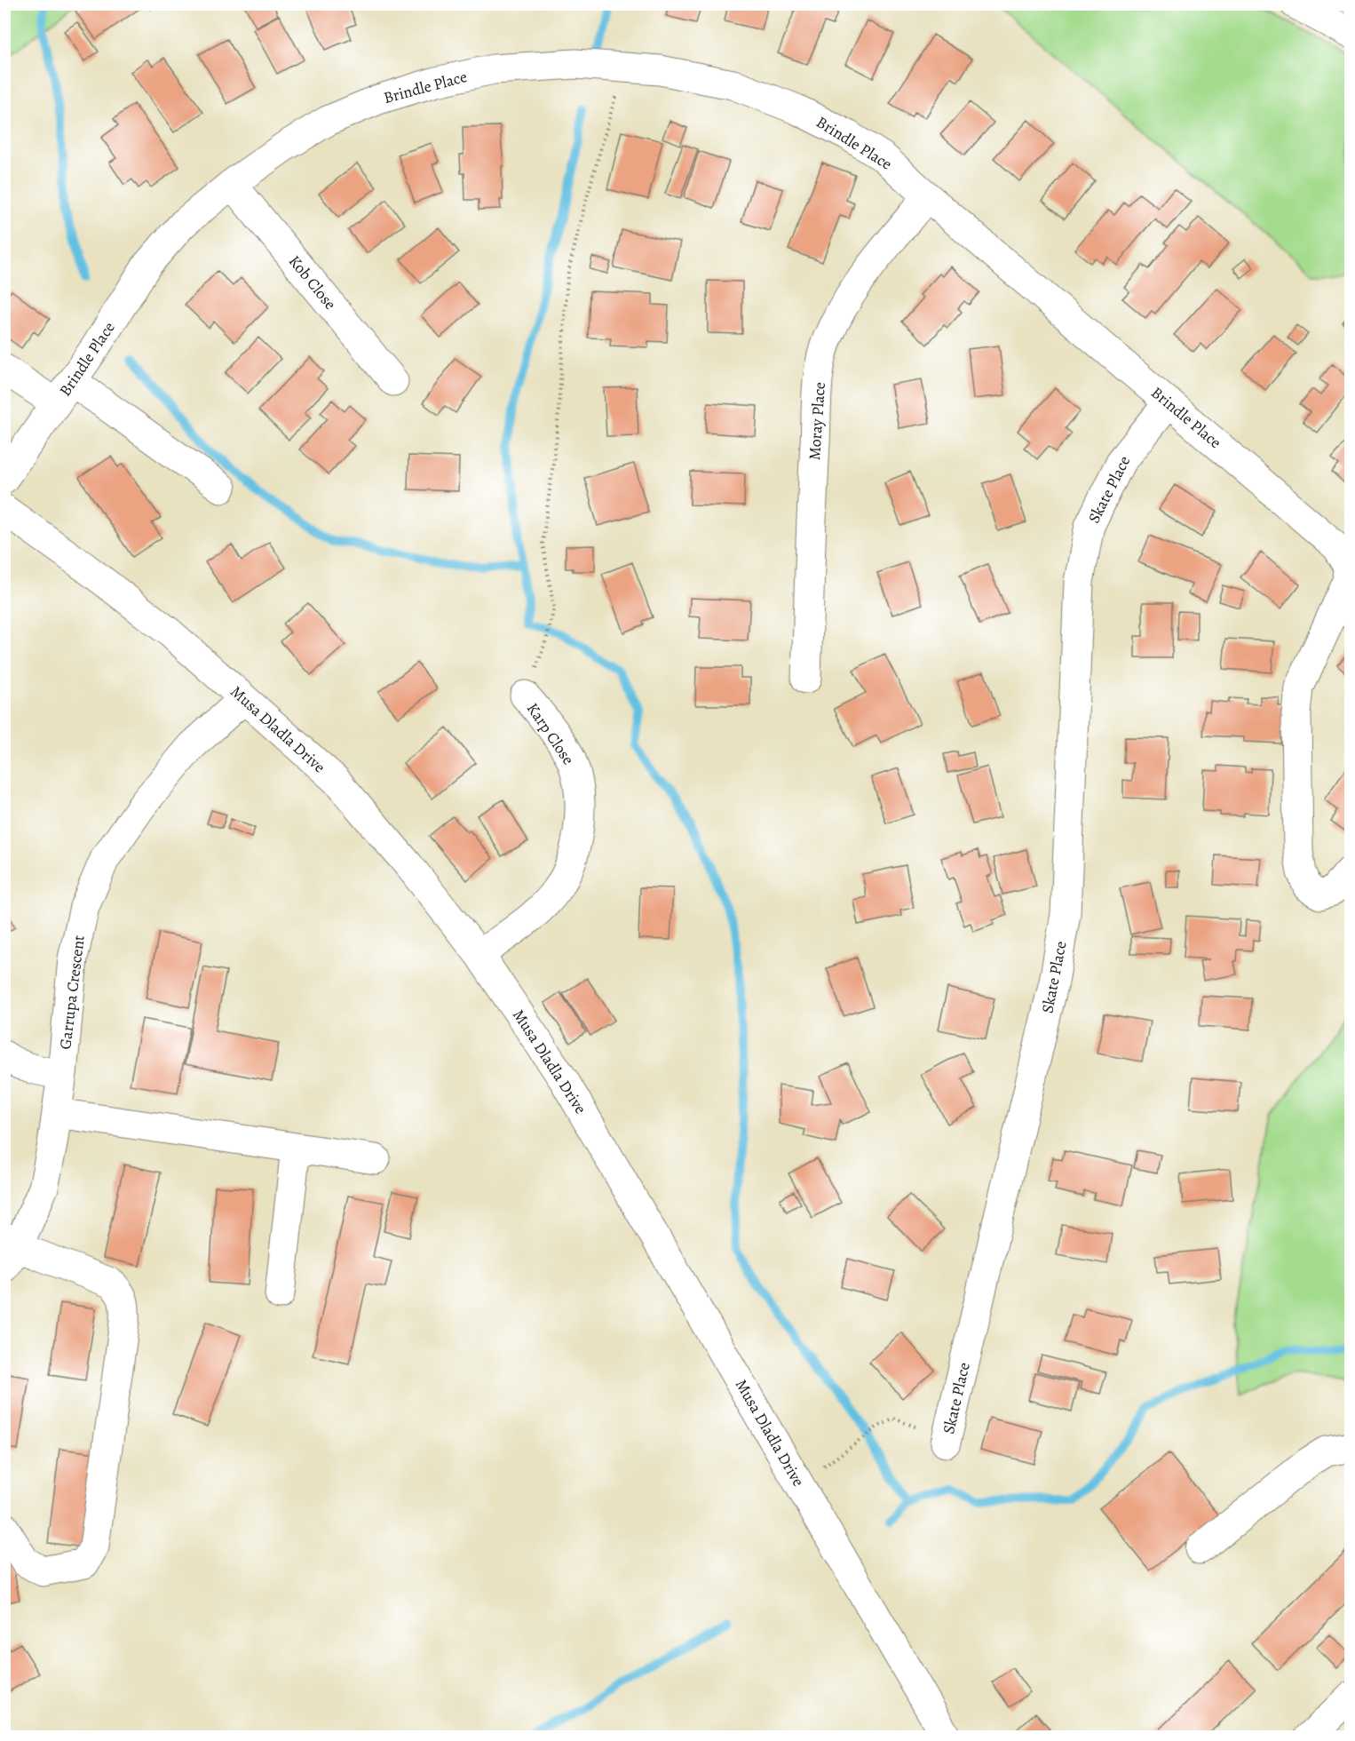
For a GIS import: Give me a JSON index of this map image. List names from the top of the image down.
{
  "streets": {
    "street": [
      "Brindle Place",
      "Kob Close",
      "Moray Place",
      "Skate Place",
      "Musa Dladla Drive",
      "Karp Close",
      "Garrupa Crescent"
    ]
  },
  "crossings": [
    ["Brindle Place", "Kob Close"],
    ["Brindle Place", "Moray Place"],
    ["Brindle Place", "Skate Place"],
    ["Musa Dladla Drive", "Karp Close"],
    ["Musa Dladla Drive", "Garrupa Crescent"]
  ]
}
